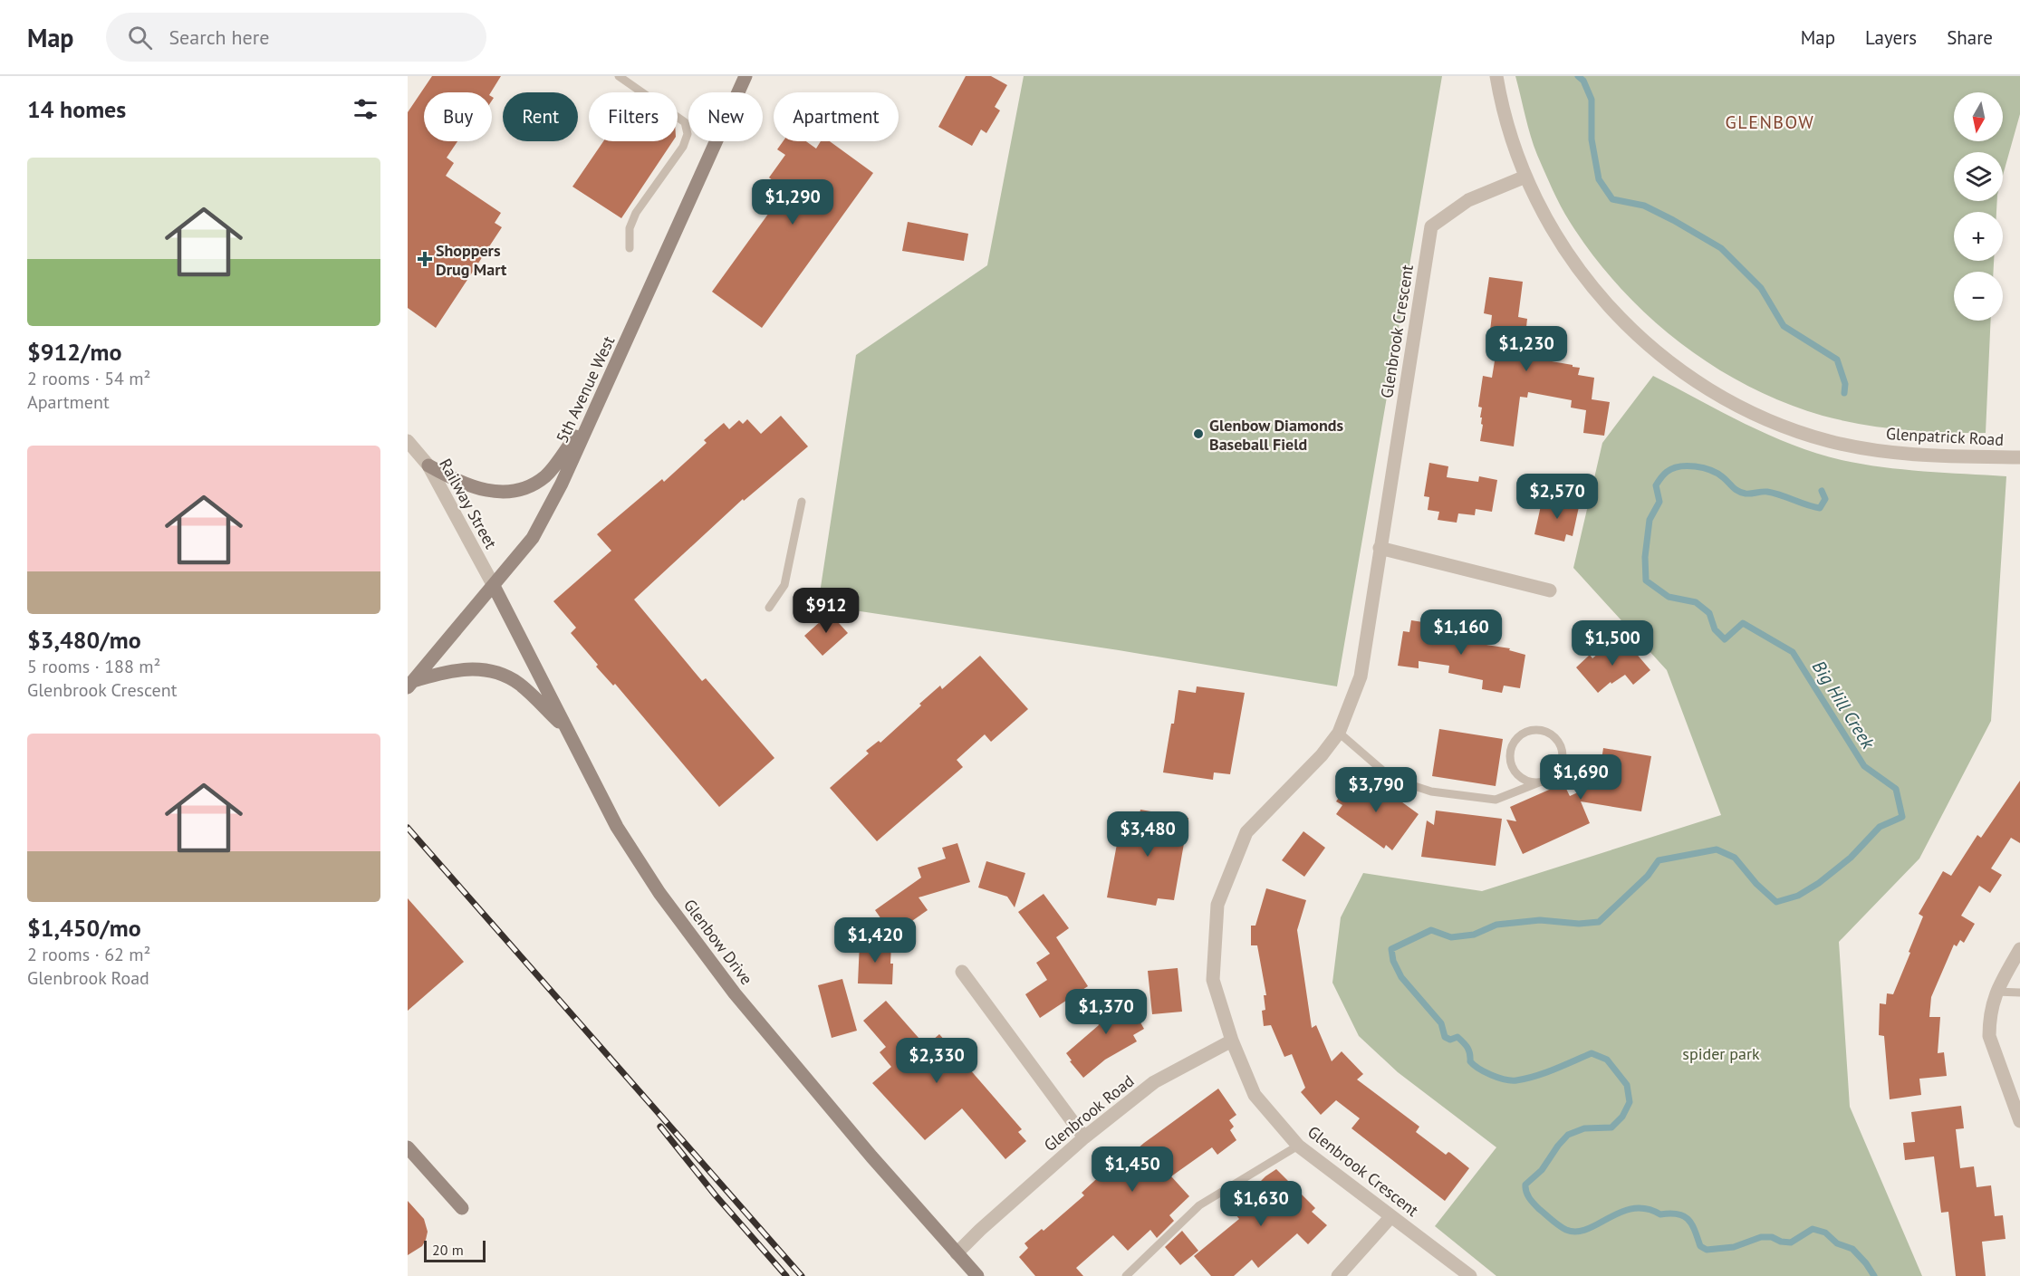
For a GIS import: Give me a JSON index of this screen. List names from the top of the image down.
{
  "streets": {
    "street": [
      "Glenbrook Crescent",
      "5th Avenue West",
      "Glenpatrick Road",
      "Railway Street",
      "Glenbow Drive",
      "Glenbrook Road"
    ]
  },
  "crossings": [
    ["Glenbrook Crescent", "Glenpatrick Road"],
    ["Glenbrook Crescent", "Glenbrook Road"],
    ["5th Avenue West", "Railway Street"],
    ["5th Avenue West", "Glenbow Drive"],
    ["Railway Street", "Glenbow Drive"],
    ["Glenbow Drive", "Glenbrook Road"]
  ],
  "districts": ["GLENBOW"],
  "water": ["Big Hill Creek"],
  "parks": ["spider park"],
  "places": {
    "health": ["Shoppers Drug Mart"],
    "other": ["Glenbow Diamonds Baseball Field"]
  },
  "scale_bar": "20 m",
  "north": "bottom",
  "page": {
    "header": "Map",
    "search": "Search here",
    "nav": ["Map", "Layers", "Share"],
    "heading": "14 homes",
    "map_buttons": ["+", "−"],
    "chip": [
      "Buy",
      "Rent",
      "Filters",
      "New",
      "Apartment"
    ],
    "list": [
      {
        "name": "$912/mo",
        "note": "2 rooms · 54 m² · Apartment"
      },
      {
        "name": "$3,480/mo",
        "note": "5 rooms · 188 m² · Glenbrook Crescent"
      },
      {
        "name": "$1,450/mo",
        "note": "2 rooms · 62 m² · Glenbrook Road"
      }
    ],
    "price": [
      "$1,290",
      "$1,230",
      "$2,570",
      "$912",
      "$1,160",
      "$1,500",
      "$1,690",
      "$3,790",
      "$3,480",
      "$1,420",
      "$1,370",
      "$2,330",
      "$1,450",
      "$1,630"
    ],
    "scale": "20 m"
  }
}
